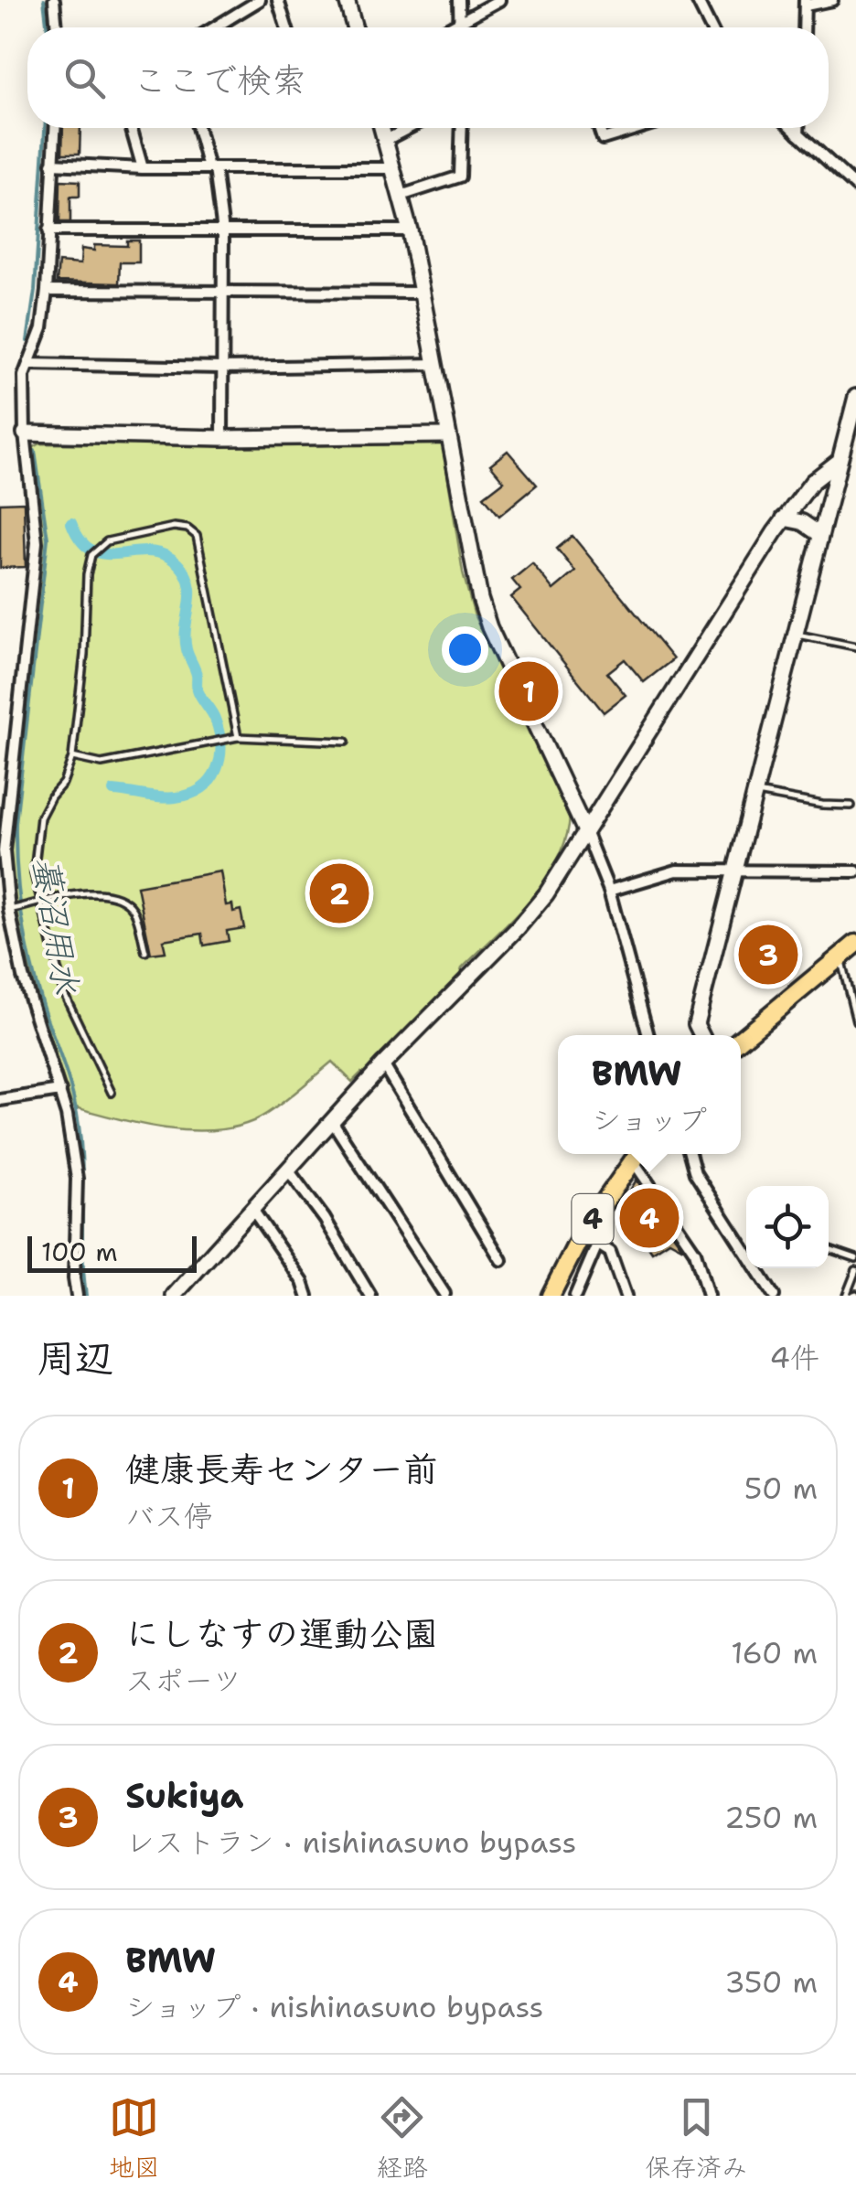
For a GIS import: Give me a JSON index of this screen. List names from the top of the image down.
{
  "streets": {
    "highway": ["4"]
  },
  "water": ["蟇沼用水"],
  "scale_bar": "100 m",
  "page": {
    "search": "ここで検索",
    "pins": [
      "1",
      "2",
      "3",
      "4"
    ],
    "popup": ["BMW", "ショップ"],
    "scale": "100 m",
    "heading": ["周辺", "4件"],
    "list": [
      {
        "mark": "1",
        "name": "健康長寿センター前",
        "note": "バス停",
        "value": "50 m"
      },
      {
        "mark": "2",
        "name": "にしなすの運動公園",
        "note": "スポーツ",
        "value": "160 m"
      },
      {
        "mark": "3",
        "name": "Sukiya",
        "note": "レストラン · nishinasuno bypass",
        "value": "250 m"
      },
      {
        "mark": "4",
        "name": "BMW",
        "note": "ショップ · nishinasuno bypass",
        "value": "350 m"
      }
    ],
    "nav": ["地図", "経路", "保存済み"]
  }
}
